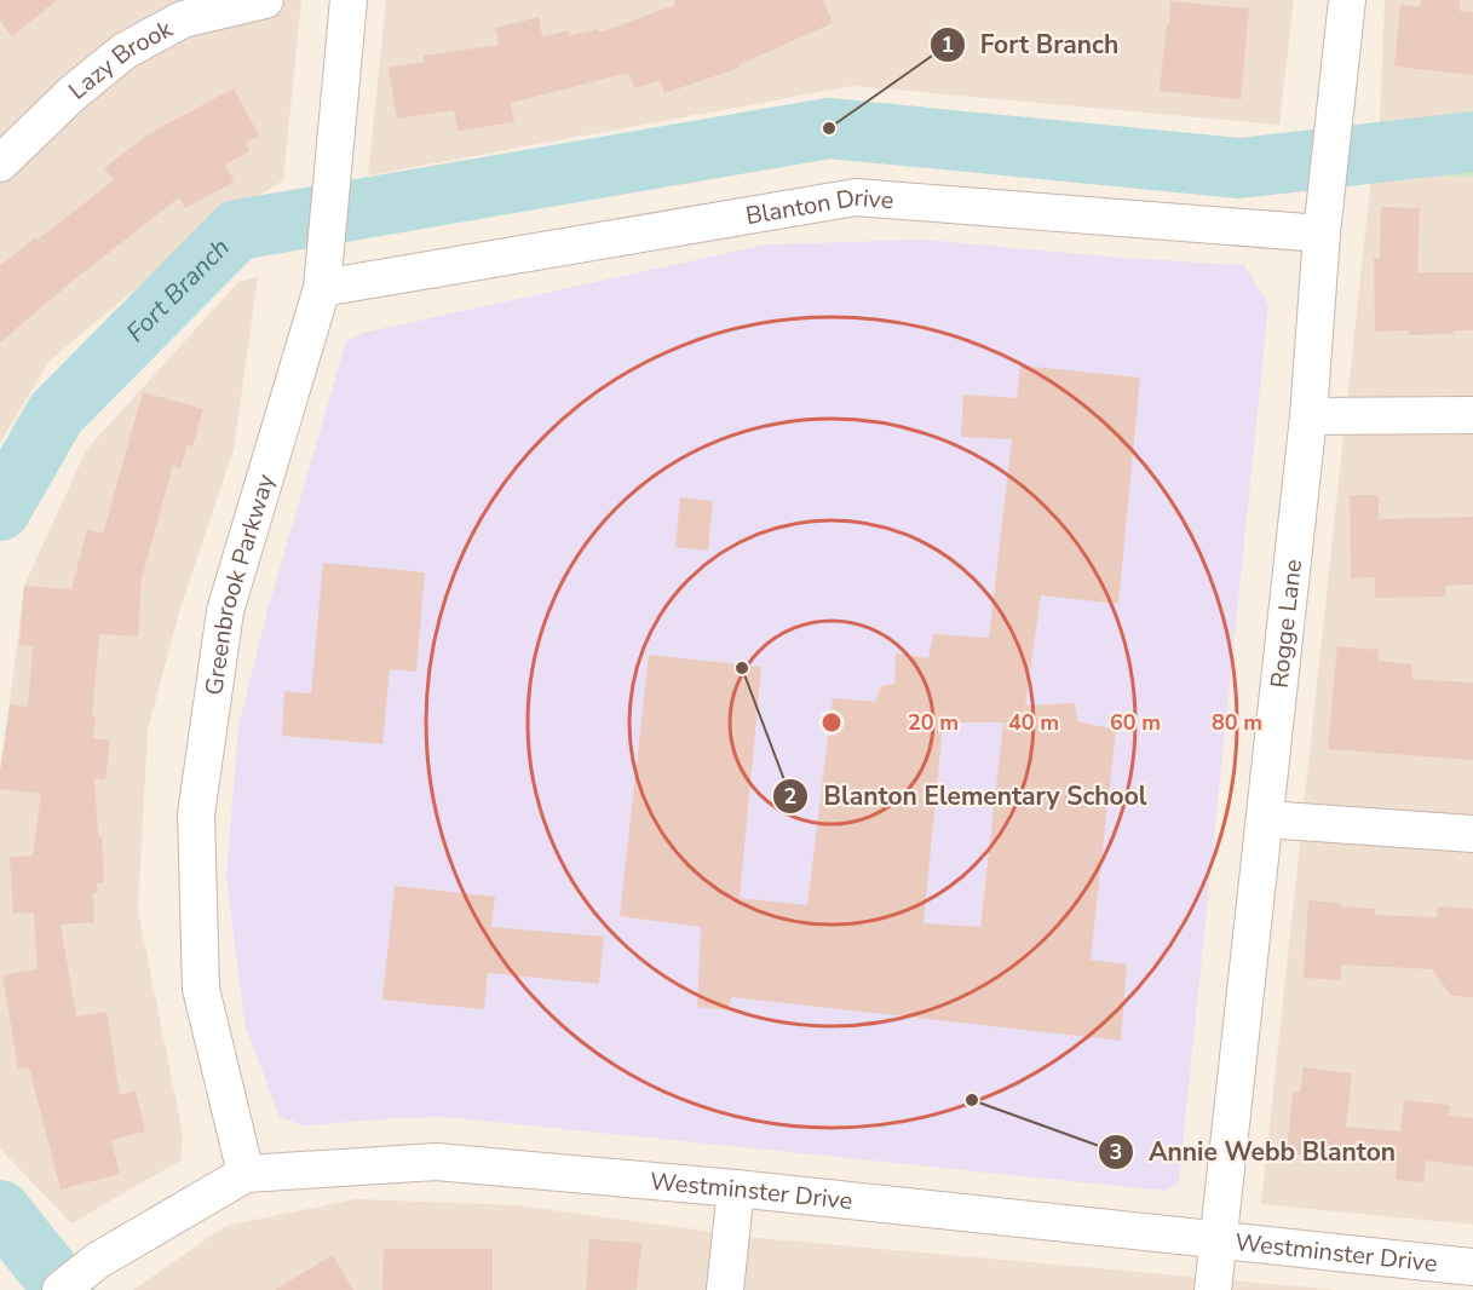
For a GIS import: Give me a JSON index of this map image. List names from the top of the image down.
{
  "streets": {
    "street": [
      "Lazy Brook",
      "Blanton Drive",
      "Greenbrook Parkway",
      "Rogge Lane",
      "Westminster Drive"
    ]
  },
  "crossings": [
    ["Blanton Drive", "Greenbrook Parkway"],
    ["Blanton Drive", "Rogge Lane"],
    ["Greenbrook Parkway", "Westminster Drive"],
    ["Rogge Lane", "Westminster Drive"]
  ],
  "water": ["Fort Branch"],
  "places": ["Fort Branch", "Blanton Elementary School", "Annie Webb Blanton"],
  "rings": [
    "20 m",
    "40 m",
    "60 m",
    "80 m"
  ]
}
